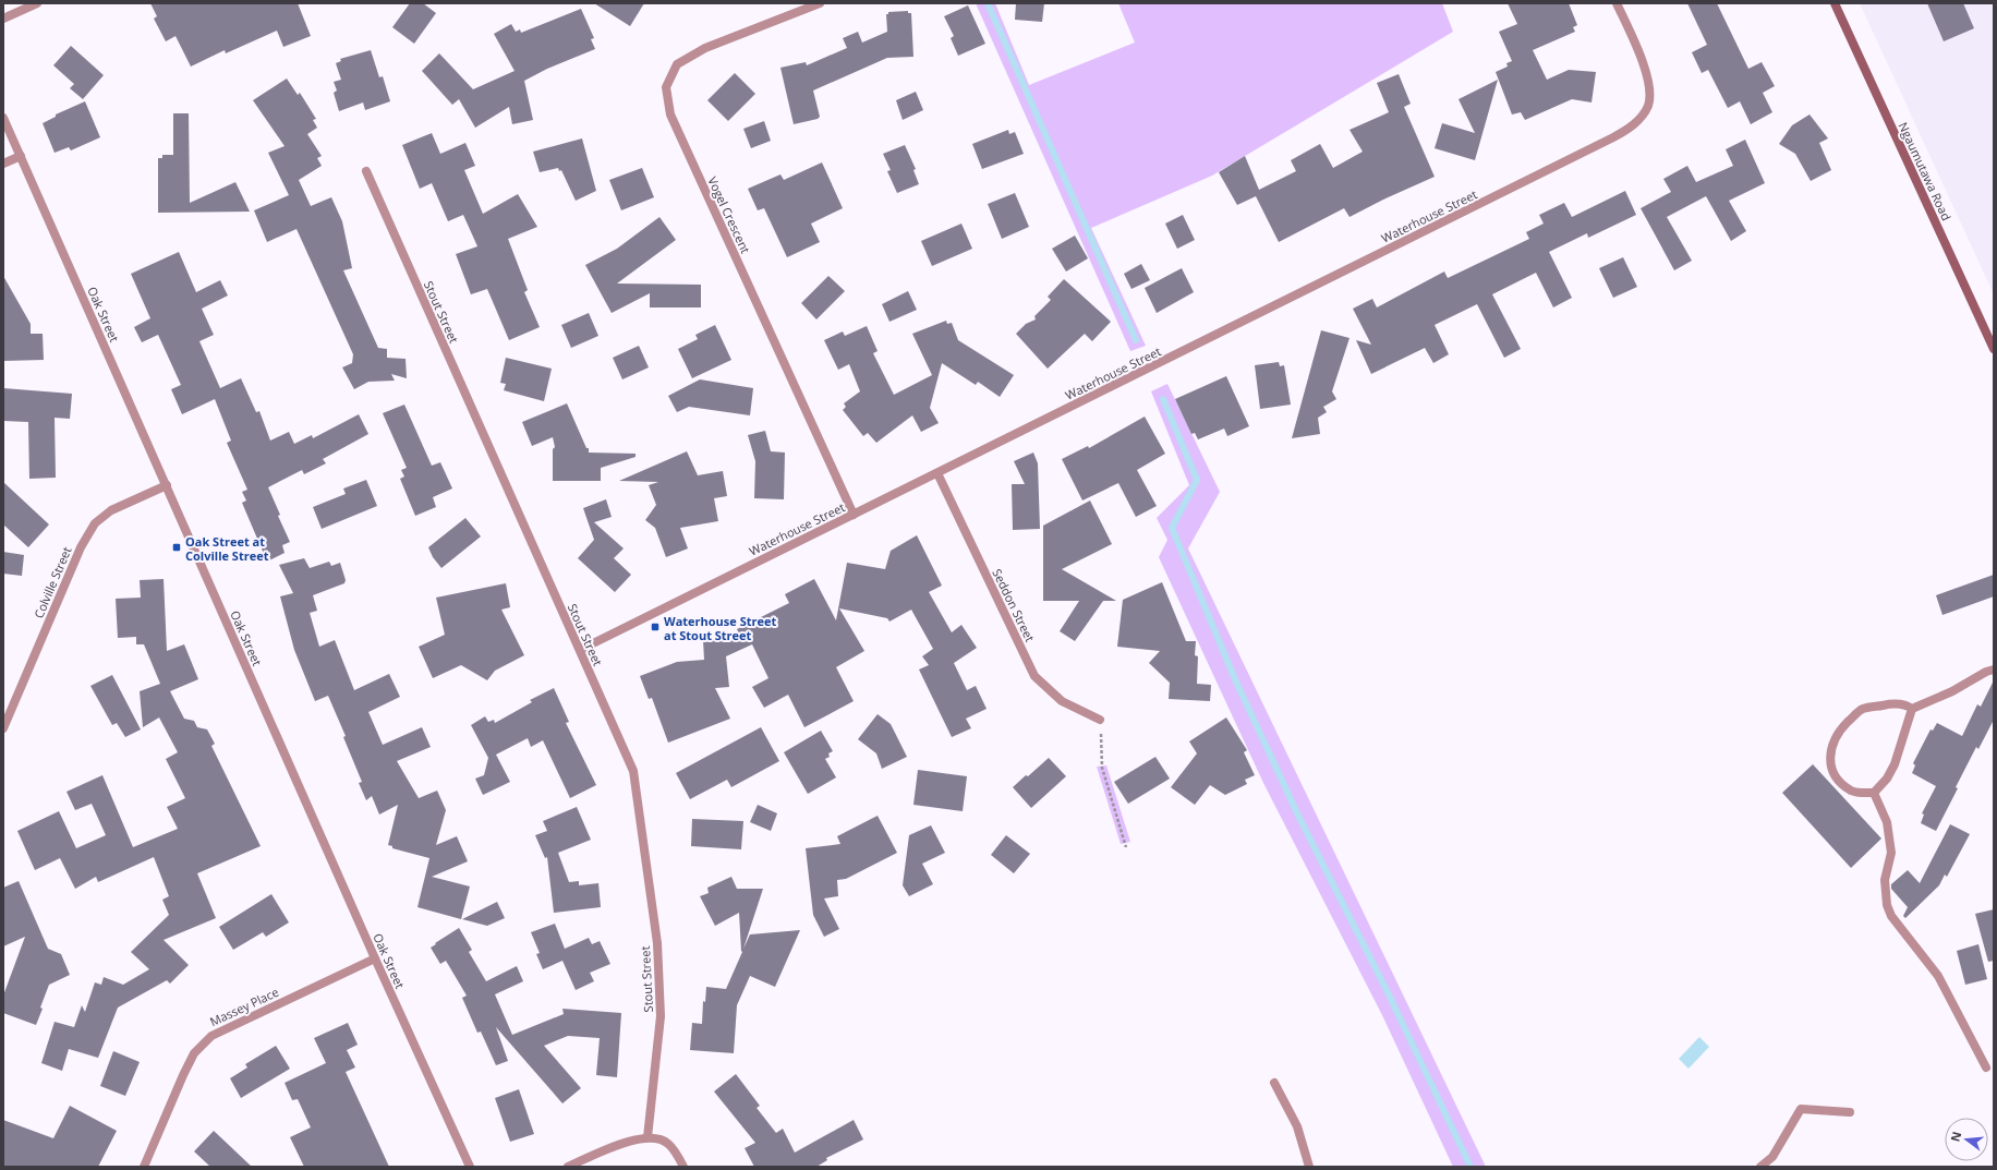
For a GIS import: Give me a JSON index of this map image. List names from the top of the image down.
{
  "streets": {
    "main road": ["Ngaumutawa Road"],
    "street": [
      "Vogel Crescent",
      "Waterhouse Street",
      "Stout Street",
      "Oak Street",
      "Colville Street",
      "Seddon Street",
      "Massey Place"
    ]
  },
  "crossings": [
    ["Vogel Crescent", "Waterhouse Street"],
    ["Waterhouse Street", "Stout Street"],
    ["Waterhouse Street", "Seddon Street"],
    ["Oak Street", "Colville Street"],
    ["Oak Street", "Massey Place"]
  ],
  "places": {
    "transit": ["Oak Street at Colville Street", "Waterhouse Street at Stout Street"]
  },
  "north": "left"
}
